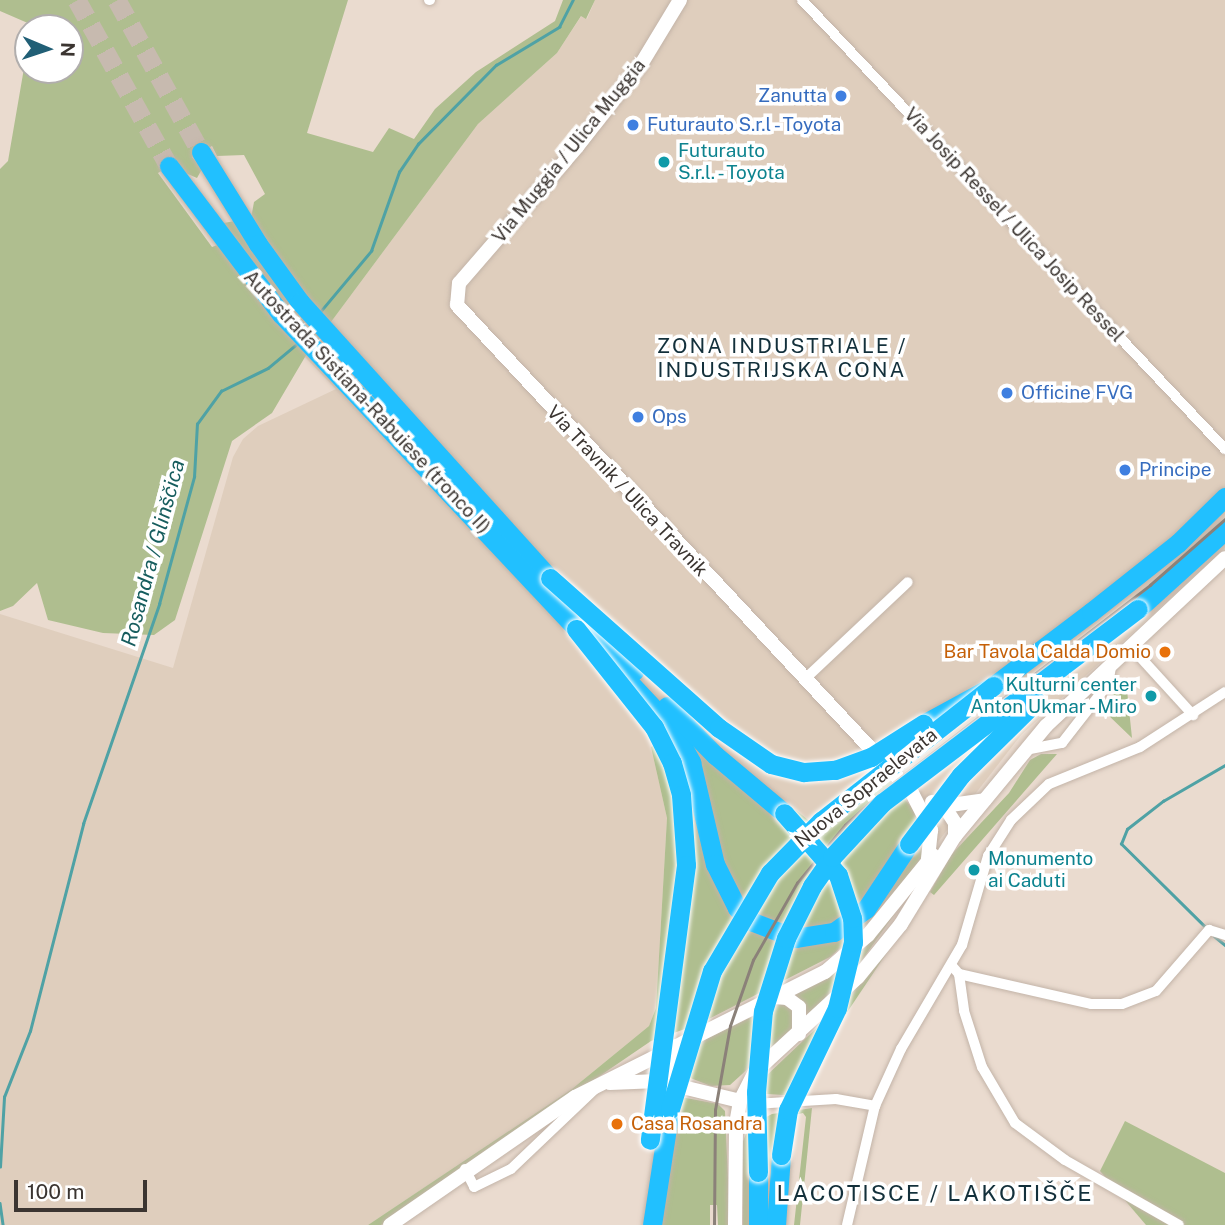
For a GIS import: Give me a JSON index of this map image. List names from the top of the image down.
{
  "streets": {
    "highway": ["Autostrada Sistiana-Rabuiese (tronco II)", "Nuova Sopraelevata"],
    "main road": ["Via Muggia / Ulica Muggia", "Via Travnik / Ulica Travnik"],
    "street": ["Via Josip Ressel / Ulica Josip Ressel"]
  },
  "crossings": [
    ["Via Muggia / Ulica Muggia", "Via Travnik / Ulica Travnik"]
  ],
  "districts": ["ZONA INDUSTRIALE / INDUSTRIJSKA CONA", "LACOTISCE / LAKOTIŠČE"],
  "water": ["Rosandra / Glinščica"],
  "places": [
    "Zanutta",
    "Futurauto S.r.l - Toyota",
    "Futurauto S.r.l. - Toyota",
    "Officine FVG",
    "Ops",
    "Principe",
    "Bar Tavola Calda Domio",
    "Kulturni center Anton Ukmar - Miro",
    "Monumento ai Caduti",
    "Casa Rosandra"
  ],
  "scale_bar": "100 m",
  "north": "right"
}
